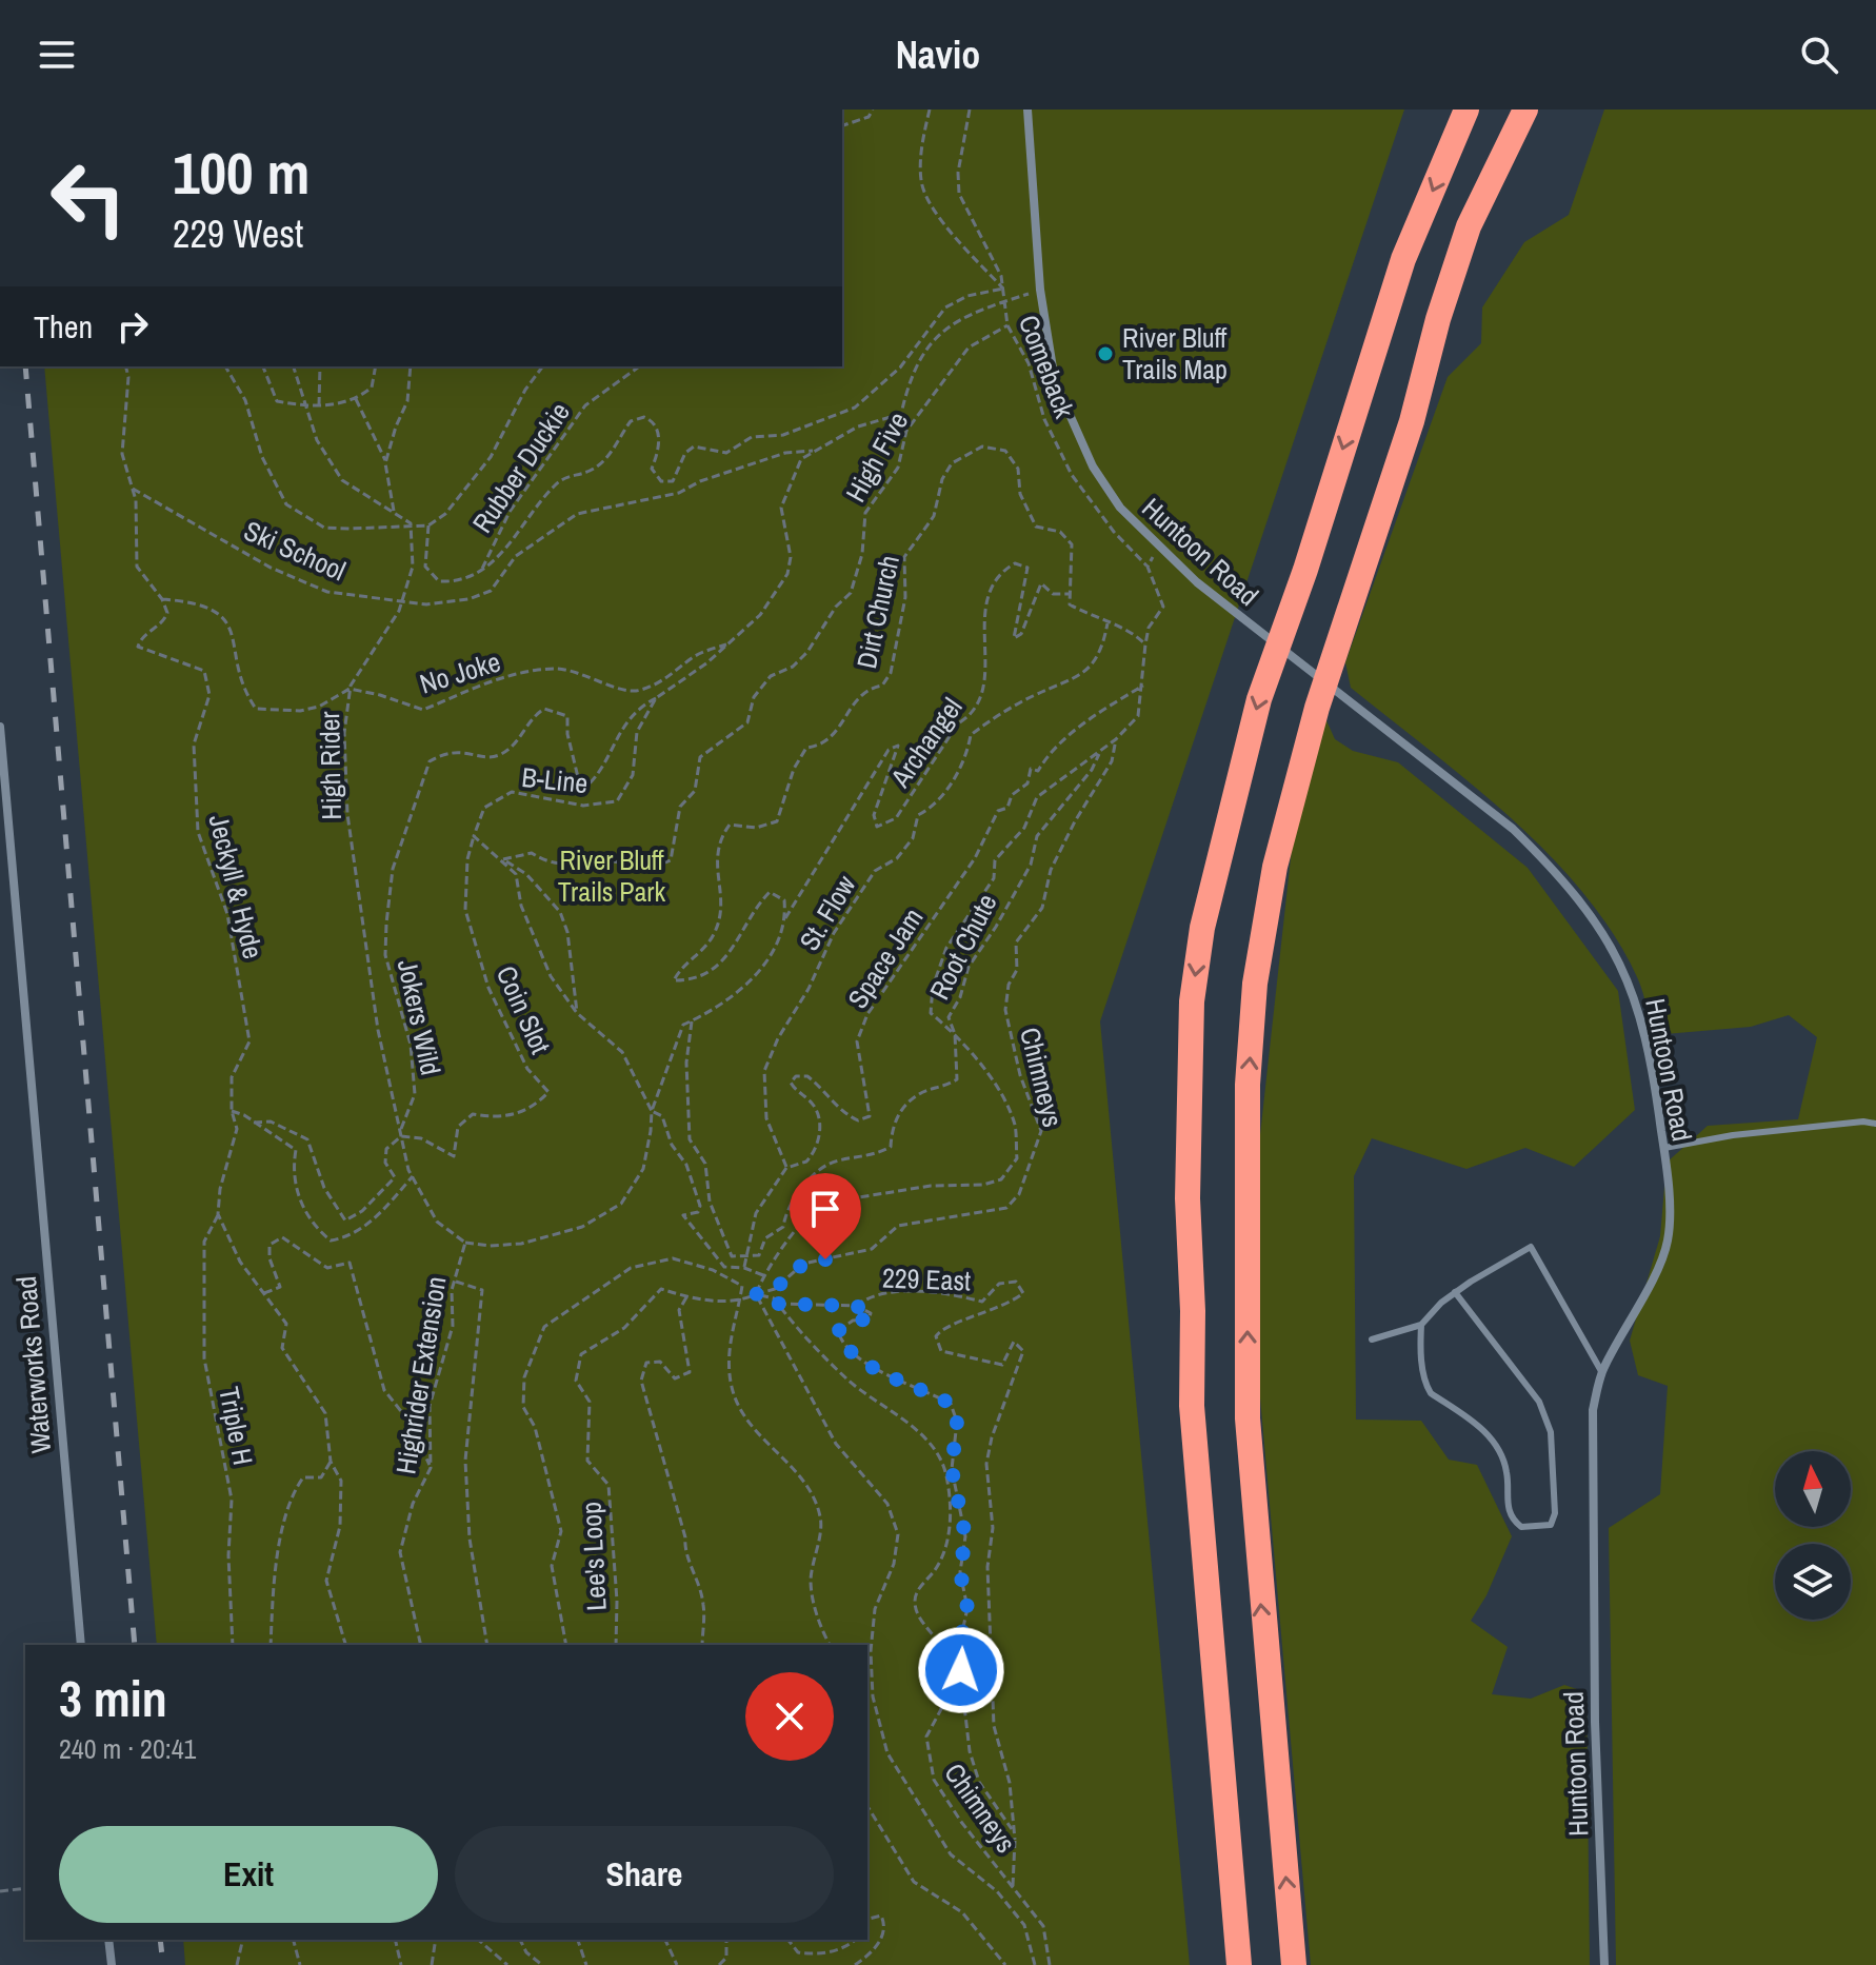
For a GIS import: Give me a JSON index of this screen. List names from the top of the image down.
{
  "streets": {
    "street": ["Huntoon Road", "Waterworks Road"],
    "path": [
      "Comeback",
      "High Five",
      "Rubber Duckie",
      "Ski School",
      "Dirt Church",
      "No Joke",
      "Archangel",
      "High Rider",
      "B-Line",
      "Jeckyll & Hyde",
      "St. Flow",
      "Root Chute",
      "Space Jam",
      "Coin Slot",
      "Jokers Wild",
      "Chimneys",
      "229 East",
      "Highrider Extension",
      "Triple H",
      "Lee's Loop"
    ]
  },
  "crossings": [
    ["Comeback", "High Five"],
    ["Comeback", "B-Line"],
    ["Ski School", "High Rider"],
    ["Ski School", "B-Line"],
    ["Huntoon Road", "B-Line"],
    ["Dirt Church", "Archangel"],
    ["No Joke", "High Rider"],
    ["No Joke", "B-Line"],
    ["High Rider", "Coin Slot"],
    ["High Rider", "Jokers Wild"],
    ["High Rider", "Highrider Extension"],
    ["B-Line", "Coin Slot"],
    ["B-Line", "Jokers Wild"],
    ["Jeckyll & Hyde", "Triple H"],
    ["St. Flow", "Space Jam"],
    ["Root Chute", "Space Jam"],
    ["Coin Slot", "Jokers Wild"]
  ],
  "parks": ["River Bluff Trails Park"],
  "places": ["River Bluff Trails Map"],
  "north": "top",
  "page": {
    "header": "Navio",
    "turn": ["100 m", "229 West"],
    "then": "Then",
    "heading": ["3 min", "240 m · 20:41"],
    "buttons": ["Exit", "Share"]
  }
}
